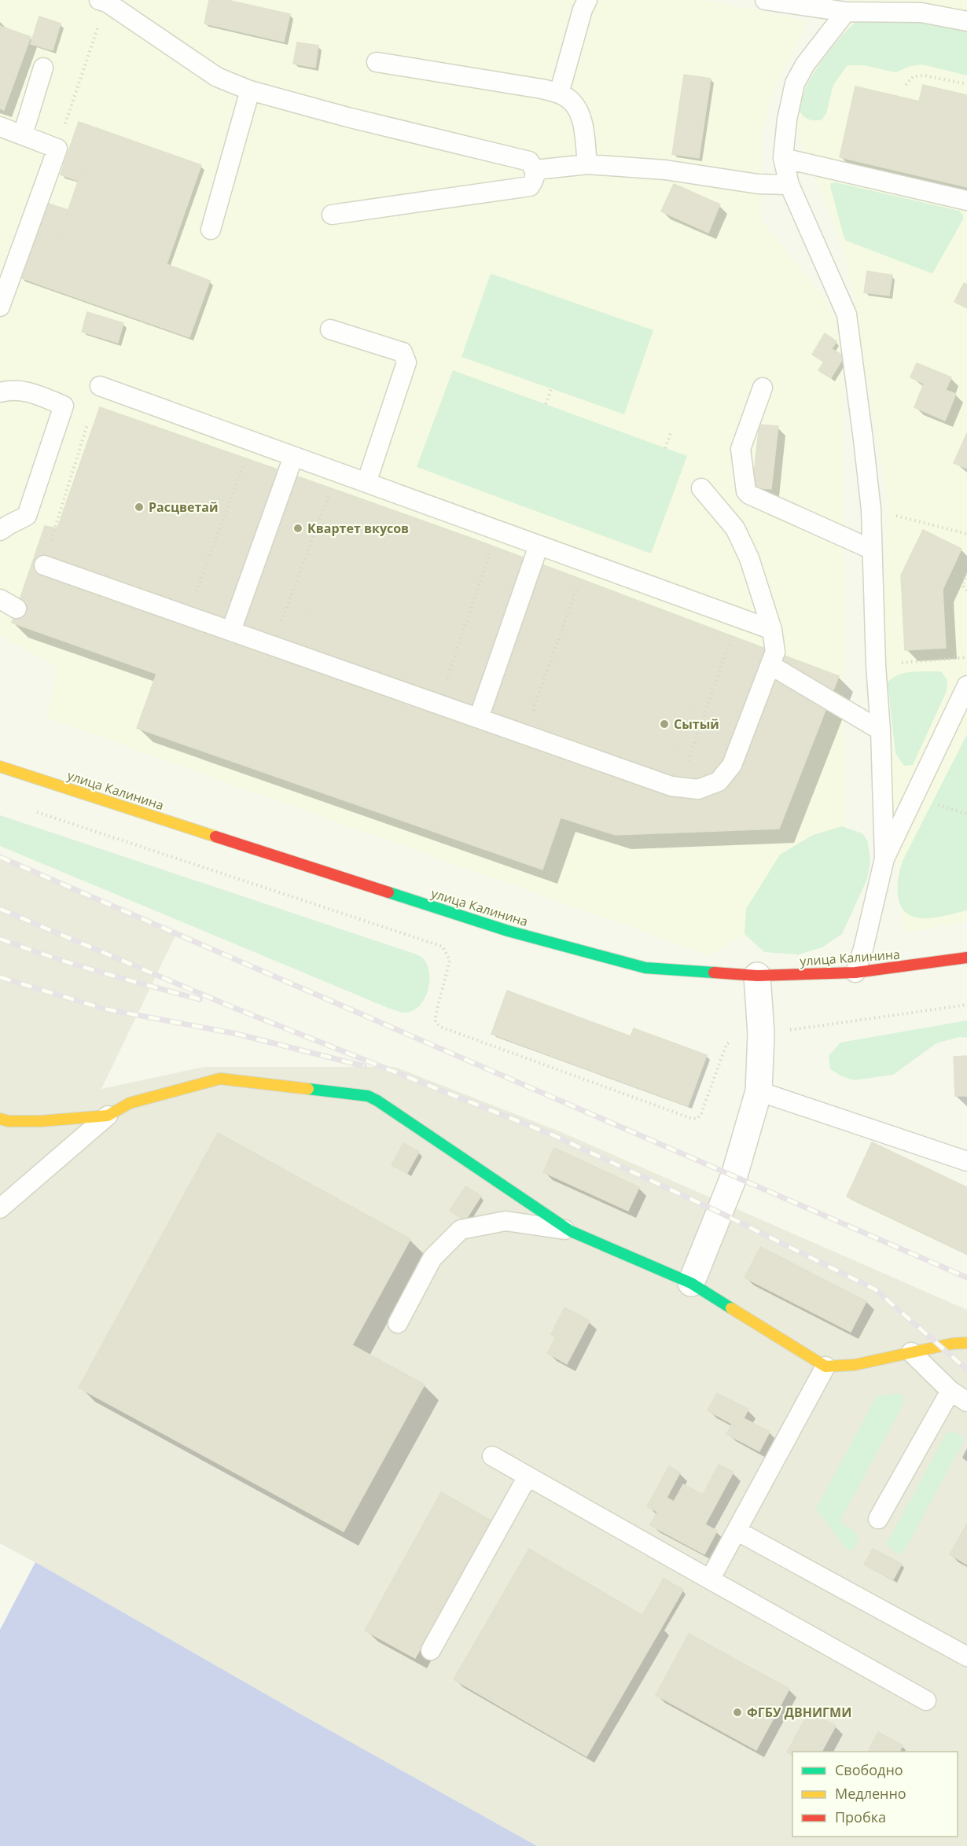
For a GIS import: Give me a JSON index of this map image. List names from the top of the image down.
{
  "streets": {
    "street": ["улица Калинина"]
  },
  "places": [
    "Расцветай",
    "Квартет вкусов",
    "Сытый",
    "ФГБУ ДВНИГМИ"
  ],
  "legend": ["Свободно", "Медленно", "Пробка"]
}
